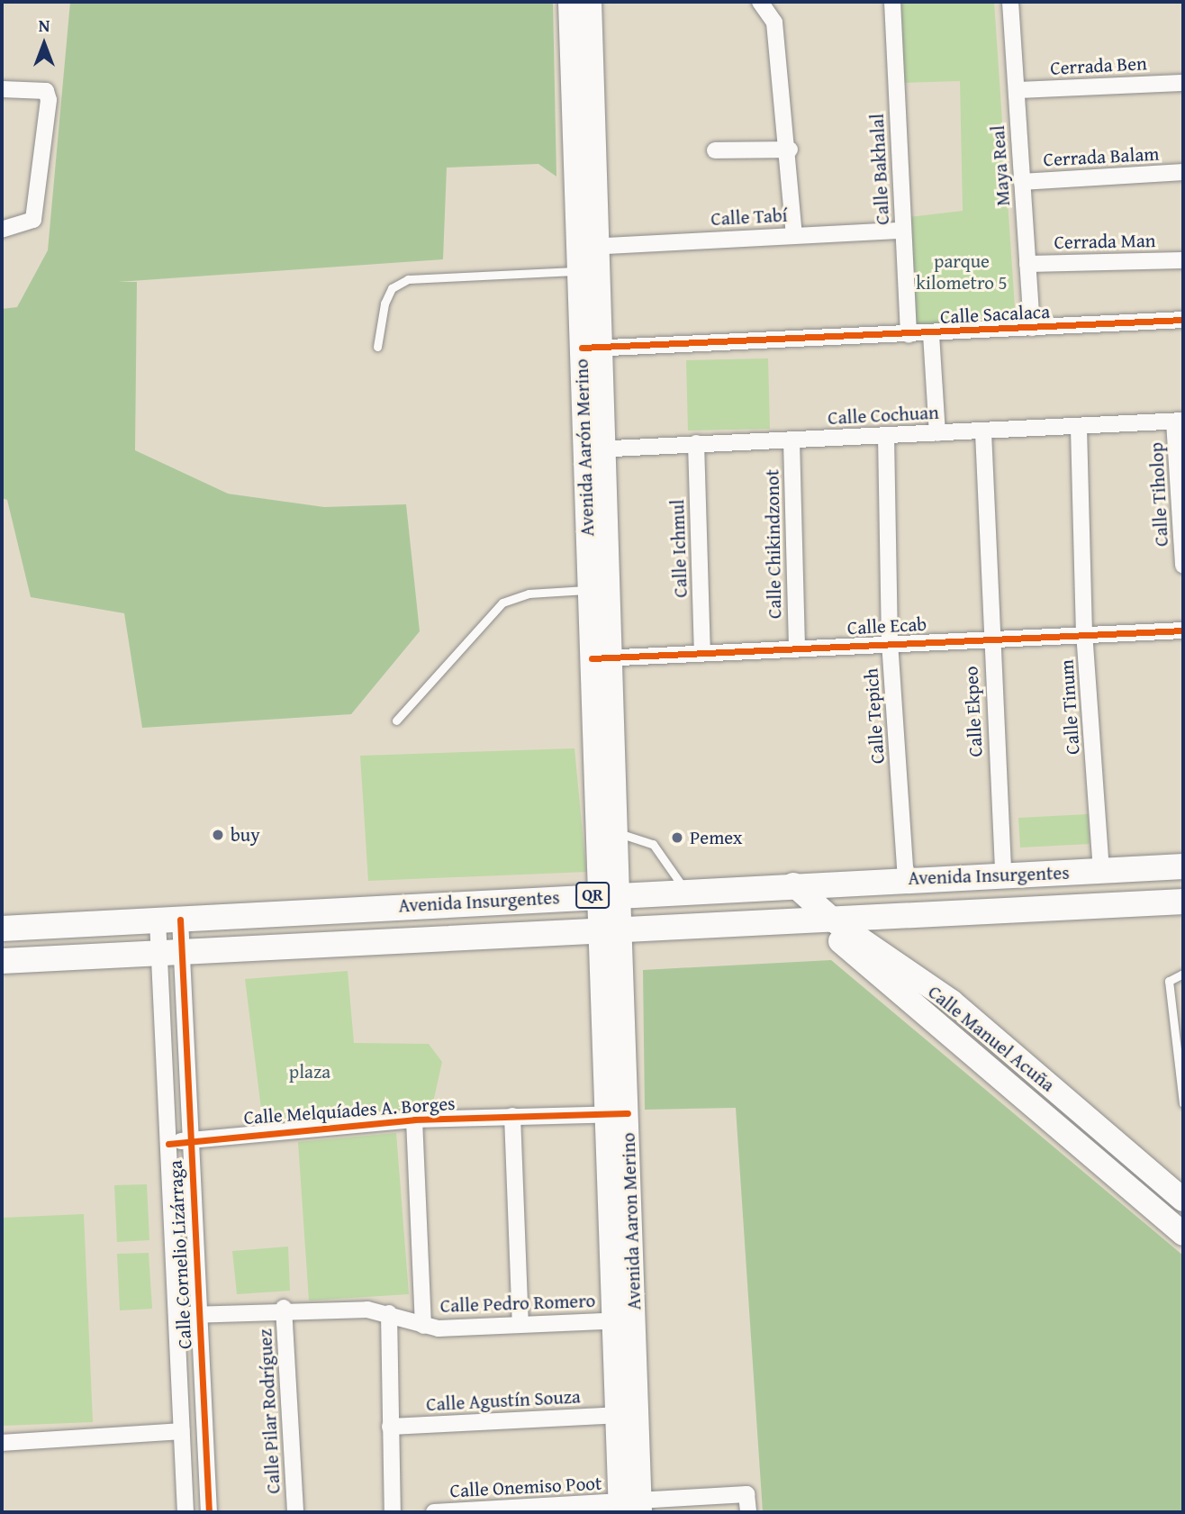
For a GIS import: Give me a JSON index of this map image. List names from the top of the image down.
{
  "streets": {
    "main road": [
      "Avenida Aarón Merino",
      "Avenida Insurgentes",
      "QR",
      "Calle Manuel Acuña",
      "Avenida Aaron Merino"
    ],
    "street": [
      "Cerrada Ben",
      "Cerrada Balam",
      "Maya Real",
      "Calle Bakhalal",
      "Calle Tabí",
      "Cerrada Man",
      "Calle Sacalaca",
      "Calle Cochuan",
      "Calle Tiholop",
      "Calle Chikindzonot",
      "Calle Ichmul",
      "Calle Ecab",
      "Calle Tinum",
      "Calle Ekpeo",
      "Calle Tepich",
      "Calle Melquíades A. Borges",
      "Calle Cornelio Lizárraga",
      "Calle Pedro Romero",
      "Calle Agustín Souza",
      "Calle Pilar Rodríguez",
      "Calle Onemiso Poot"
    ]
  },
  "crossings": [
    ["Cerrada Ben", "Maya Real"],
    ["Cerrada Balam", "Maya Real"],
    ["Maya Real", "Cerrada Man"],
    ["Maya Real", "Calle Sacalaca"],
    ["Calle Bakhalal", "Calle Tabí"],
    ["Calle Bakhalal", "Calle Sacalaca"],
    ["Calle Tabí", "Avenida Aarón Merino"],
    ["Calle Sacalaca", "Avenida Aarón Merino"],
    ["Calle Cochuan", "Avenida Aarón Merino"],
    ["Calle Cochuan", "Calle Tiholop"],
    ["Calle Cochuan", "Calle Chikindzonot"],
    ["Calle Cochuan", "Calle Ichmul"],
    ["Calle Cochuan", "Calle Tinum"],
    ["Calle Cochuan", "Calle Ekpeo"],
    ["Calle Cochuan", "Calle Tepich"],
    ["Avenida Aarón Merino", "Calle Ecab"],
    ["Avenida Aarón Merino", "Avenida Insurgentes"],
    ["Avenida Aarón Merino", "Avenida Aaron Merino"],
    ["Calle Chikindzonot", "Calle Ecab"],
    ["Calle Ichmul", "Calle Ecab"],
    ["Calle Ecab", "Calle Tinum"],
    ["Calle Ecab", "Calle Ekpeo"],
    ["Calle Ecab", "Calle Tepich"],
    ["Calle Tinum", "Avenida Insurgentes"],
    ["Calle Ekpeo", "Avenida Insurgentes"],
    ["Calle Tepich", "Avenida Insurgentes"],
    ["Avenida Insurgentes", "Calle Manuel Acuña"],
    ["Avenida Insurgentes", "Avenida Aaron Merino"],
    ["Avenida Insurgentes", "Calle Cornelio Lizárraga"],
    ["Calle Melquíades A. Borges", "Avenida Aaron Merino"],
    ["Calle Melquíades A. Borges", "Calle Cornelio Lizárraga"],
    ["Avenida Aaron Merino", "Calle Pedro Romero"],
    ["Avenida Aaron Merino", "Calle Agustín Souza"],
    ["Avenida Aaron Merino", "Calle Onemiso Poot"],
    ["Calle Cornelio Lizárraga", "Calle Pedro Romero"],
    ["Calle Pedro Romero", "Calle Pilar Rodríguez"]
  ],
  "parks": ["parque kilometro 5", "plaza"],
  "places": ["buy", "Pemex"],
  "north": "top"
}
